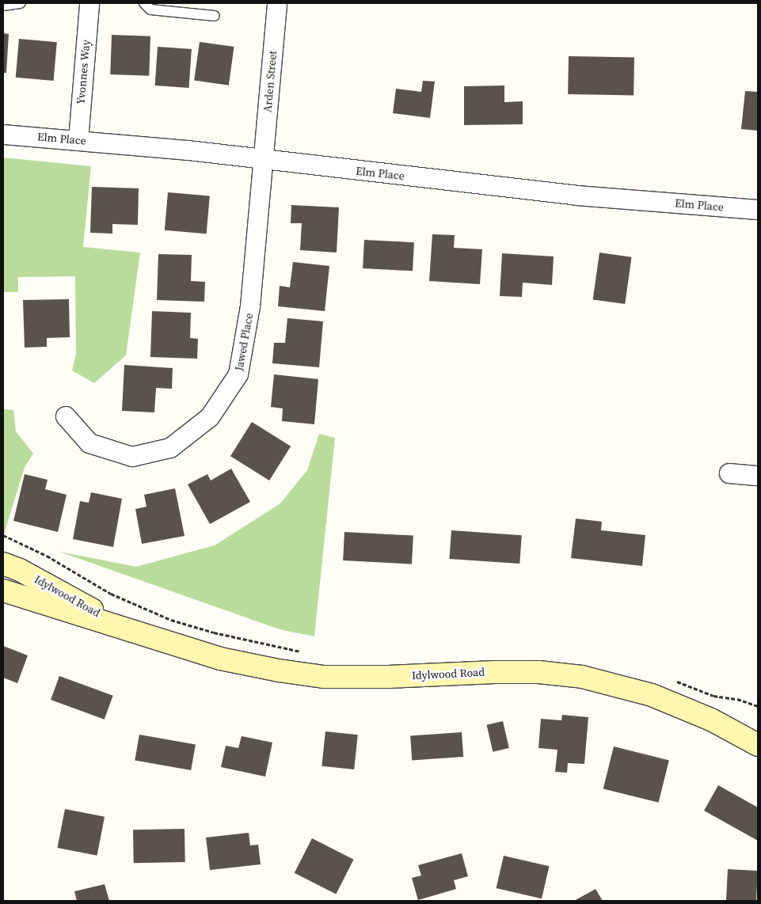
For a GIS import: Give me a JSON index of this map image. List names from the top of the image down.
{
  "streets": {
    "main road": ["Idylwood Road"],
    "street": [
      "Yvonnes Way",
      "Arden Street",
      "Elm Place",
      "Jawed Place"
    ]
  },
  "crossings": [
    ["Yvonnes Way", "Elm Place"],
    ["Arden Street", "Elm Place"],
    ["Arden Street", "Jawed Place"],
    ["Elm Place", "Jawed Place"]
  ]
}
